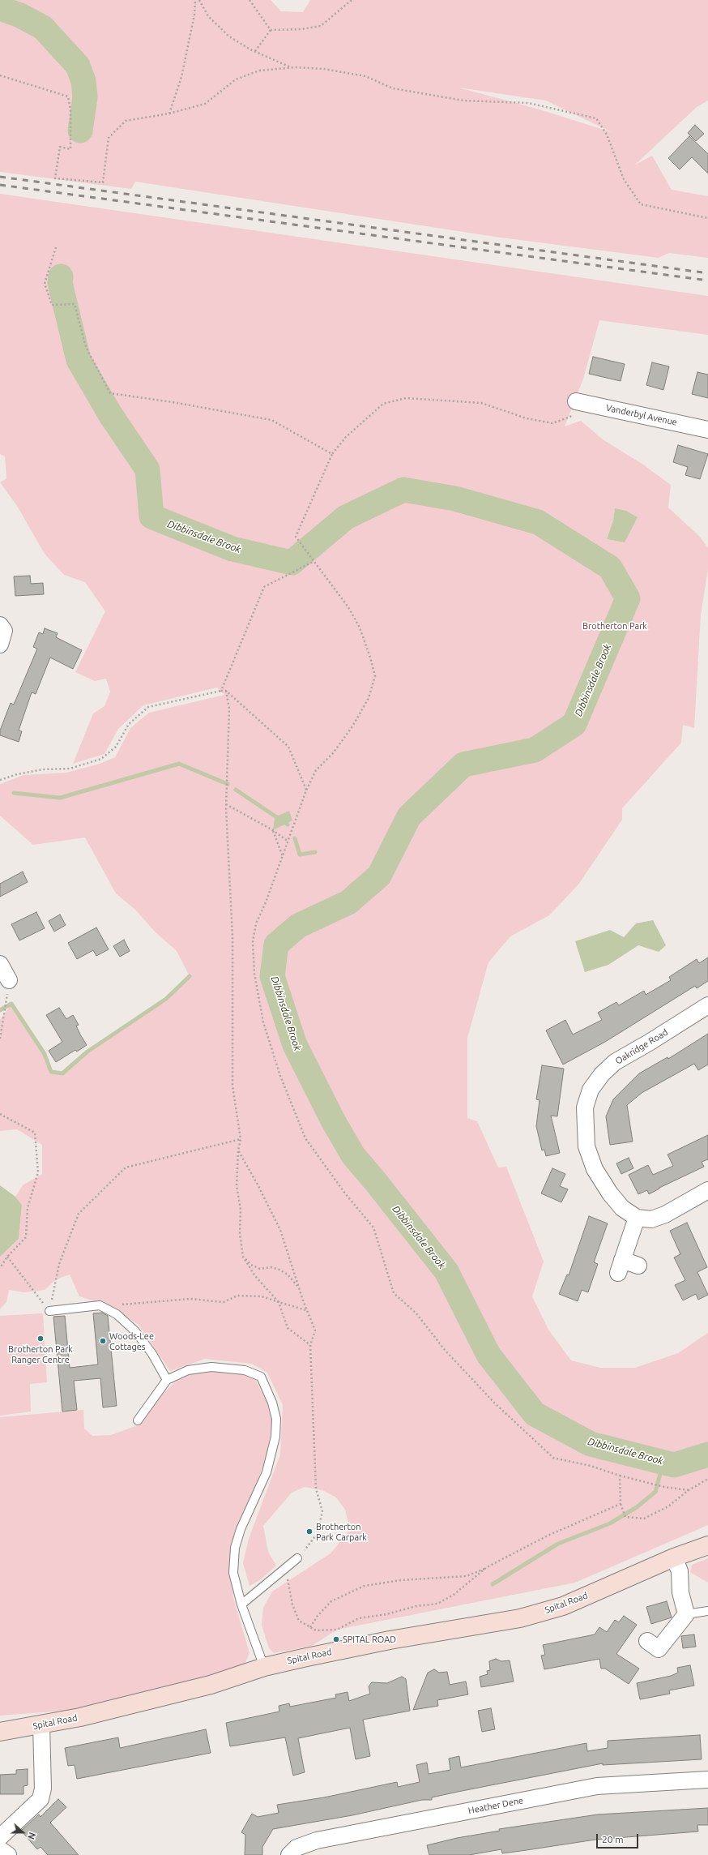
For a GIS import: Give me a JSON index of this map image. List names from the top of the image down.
{
  "streets": {
    "main road": ["Spital Road"],
    "street": ["Vanderbyl Avenue", "Oakridge Road", "Heather Dene"]
  },
  "water": ["Dibbinsdale Brook"],
  "parks": ["Brotherton Park"],
  "places": [
    "Brotherton Park Ranger Centre",
    "Woods-Lee Cottages",
    "Brotherton Park Carpark",
    "SPITAL ROAD"
  ],
  "scale_bar": "20 m",
  "north": "right"
}
